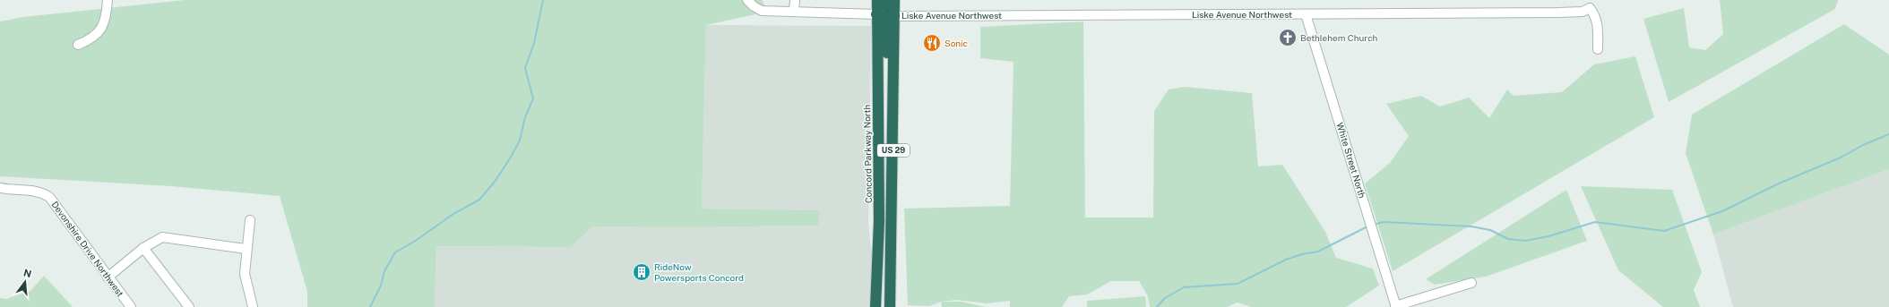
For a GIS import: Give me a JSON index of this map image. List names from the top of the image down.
{
  "streets": {
    "highway": ["US 29", "Concord Parkway North"],
    "street": ["Liske Avenue Northwest", "White Street North", "Devonshire Drive Northwest"]
  },
  "crossings": [
    ["Liske Avenue Northwest", "US 29"],
    ["Liske Avenue Northwest", "White Street North"]
  ],
  "places": {
    "church": ["Bethlehem Church"],
    "restaurant": ["Sonic"],
    "building": ["RideNow Powersports Concord"]
  },
  "north": "top"
}
